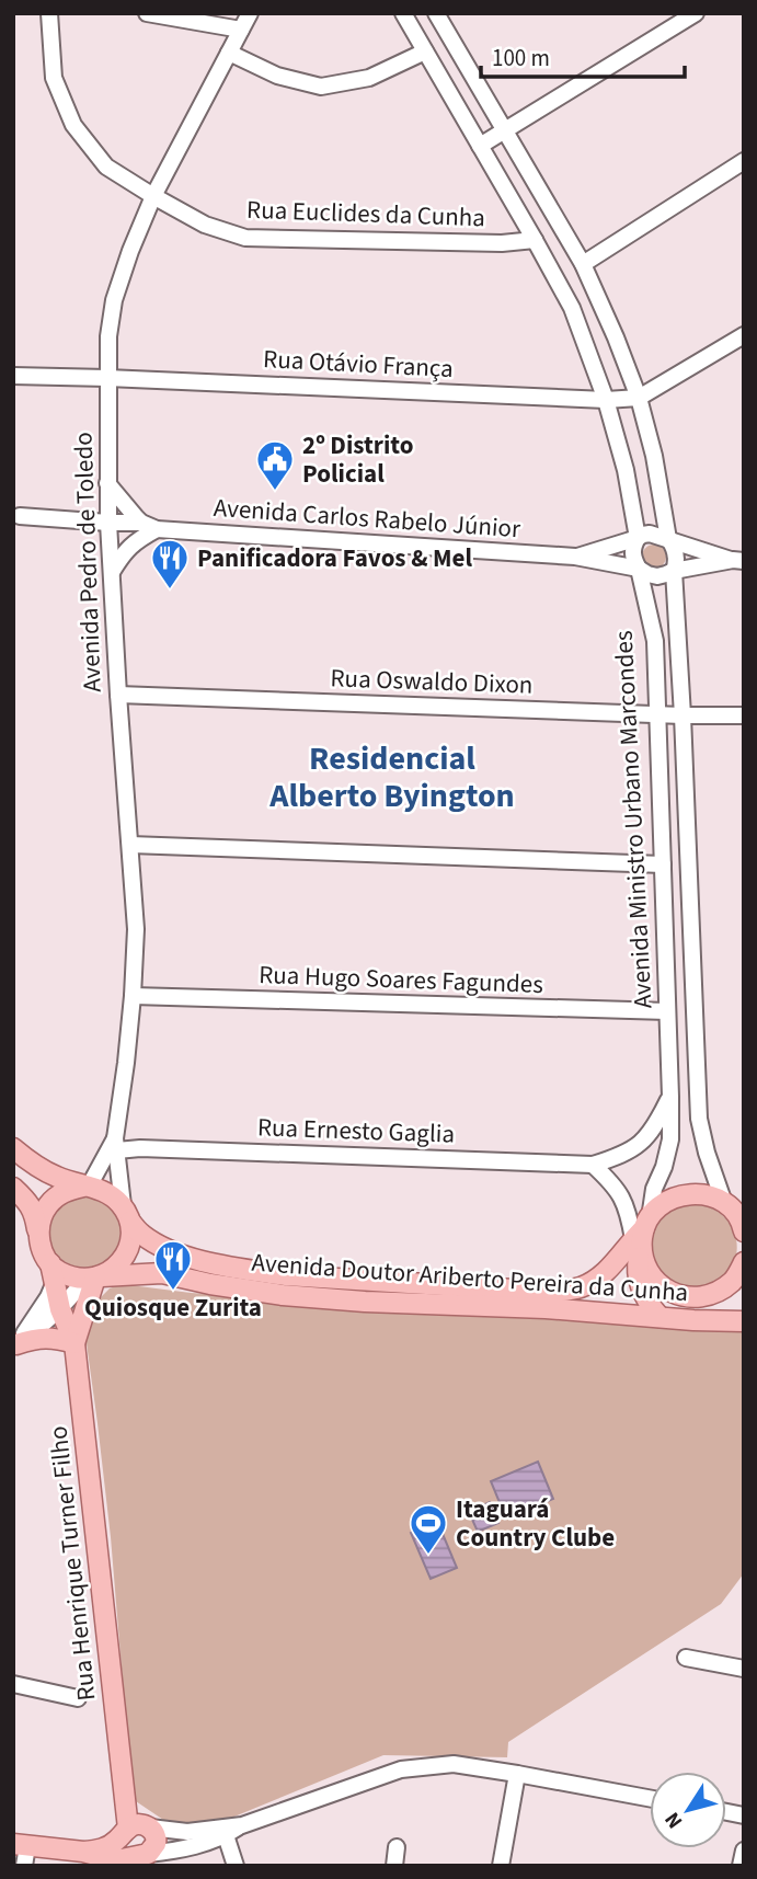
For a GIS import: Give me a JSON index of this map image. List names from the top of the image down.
{
  "streets": {
    "main road": ["Avenida Doutor Ariberto Pereira da Cunha", "Rua Henrique Turner Filho"],
    "street": [
      "Rua Euclides da Cunha",
      "Rua Otávio França",
      "Avenida Carlos Rabelo Júnior",
      "Avenida Pedro de Toledo",
      "Rua Oswaldo Dixon",
      "Avenida Ministro Urbano Marcondes",
      "Rua Hugo Soares Fagundes",
      "Rua Ernesto Gaglia"
    ]
  },
  "crossings": [
    ["Rua Euclides da Cunha", "Avenida Pedro de Toledo"],
    ["Rua Euclides da Cunha", "Avenida Ministro Urbano Marcondes"],
    ["Rua Otávio França", "Avenida Pedro de Toledo"],
    ["Rua Otávio França", "Avenida Ministro Urbano Marcondes"],
    ["Avenida Carlos Rabelo Júnior", "Avenida Pedro de Toledo"],
    ["Avenida Carlos Rabelo Júnior", "Avenida Ministro Urbano Marcondes"],
    ["Avenida Pedro de Toledo", "Rua Oswaldo Dixon"],
    ["Avenida Pedro de Toledo", "Rua Hugo Soares Fagundes"],
    ["Avenida Pedro de Toledo", "Rua Ernesto Gaglia"],
    ["Avenida Pedro de Toledo", "Avenida Doutor Ariberto Pereira da Cunha"],
    ["Avenida Pedro de Toledo", "Rua Henrique Turner Filho"],
    ["Rua Oswaldo Dixon", "Avenida Ministro Urbano Marcondes"],
    ["Avenida Ministro Urbano Marcondes", "Rua Hugo Soares Fagundes"],
    ["Avenida Ministro Urbano Marcondes", "Avenida Doutor Ariberto Pereira da Cunha"],
    ["Avenida Doutor Ariberto Pereira da Cunha", "Rua Henrique Turner Filho"]
  ],
  "districts": ["Residencial Alberto Byington"],
  "places": {
    "public building": ["2º Distrito Policial"],
    "restaurant": ["Panificadora Favos & Mel", "Quiosque Zurita"],
    "sports": ["Itaguará Country Clube"]
  },
  "scale_bar": "100 m",
  "north": "bottom left"
}
